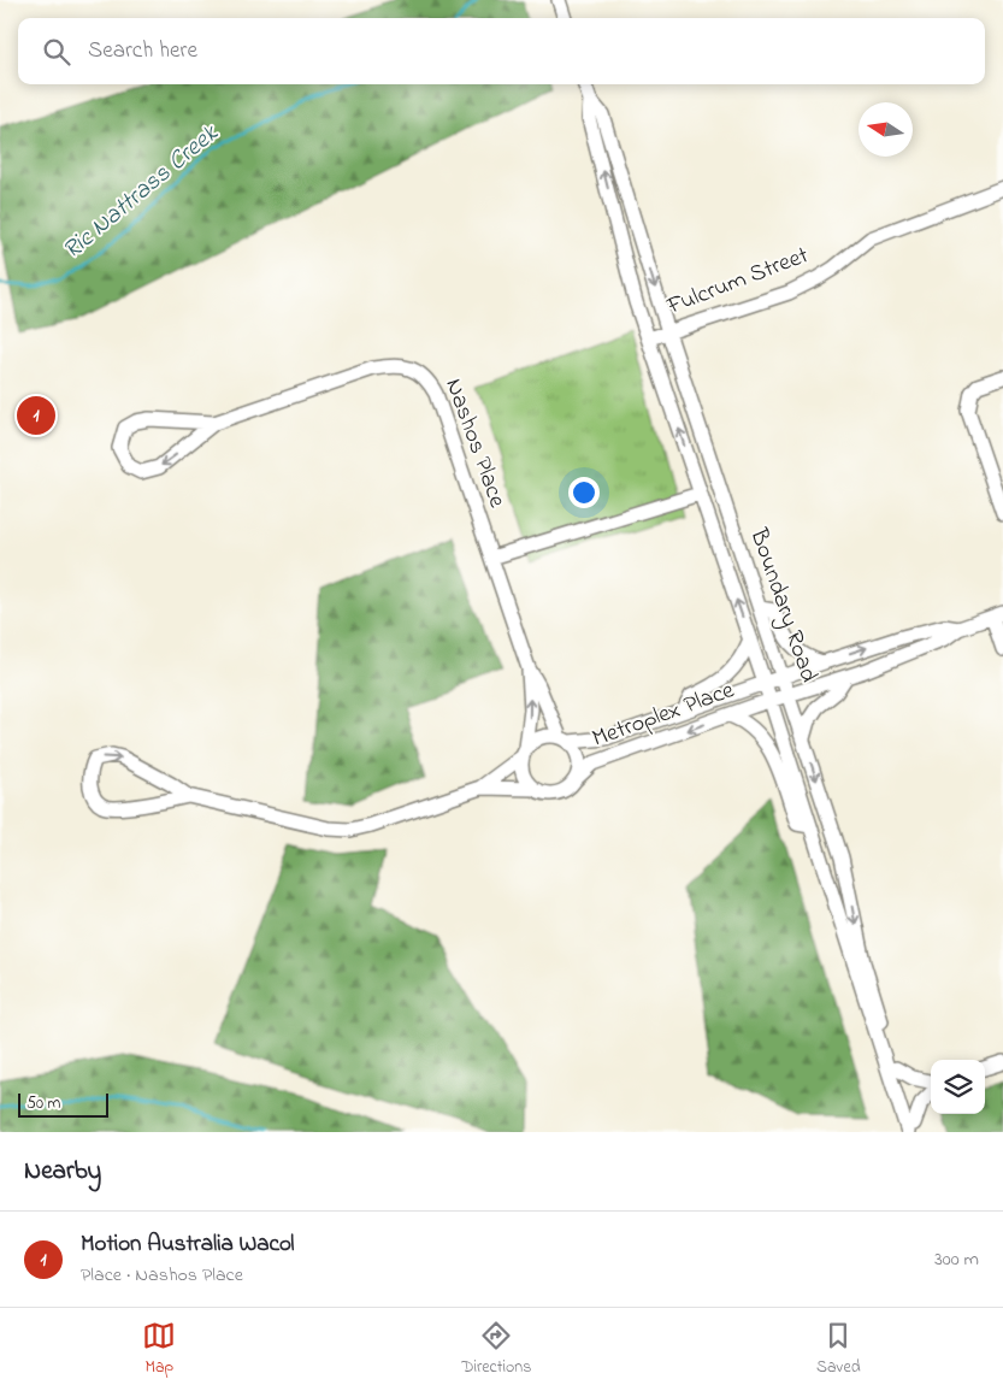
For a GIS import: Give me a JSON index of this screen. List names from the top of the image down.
{
  "streets": {
    "street": [
      "Fulcrum Street",
      "Nashos Place",
      "Boundary Road",
      "Metroplex Place"
    ]
  },
  "crossings": [
    ["Fulcrum Street", "Boundary Road"],
    ["Nashos Place", "Metroplex Place"],
    ["Boundary Road", "Metroplex Place"]
  ],
  "water": ["Ric Nattrass Creek"],
  "scale_bar": "50 m",
  "north": "left",
  "page": {
    "search": "Search here",
    "pins": "1",
    "scale": "50 m",
    "heading": "Nearby",
    "list": [
      {
        "mark": "1",
        "name": "Motion Australia Wacol",
        "note": "Place · Nashos Place",
        "value": "300 m"
      }
    ],
    "nav": ["Map", "Directions", "Saved"]
  }
}
